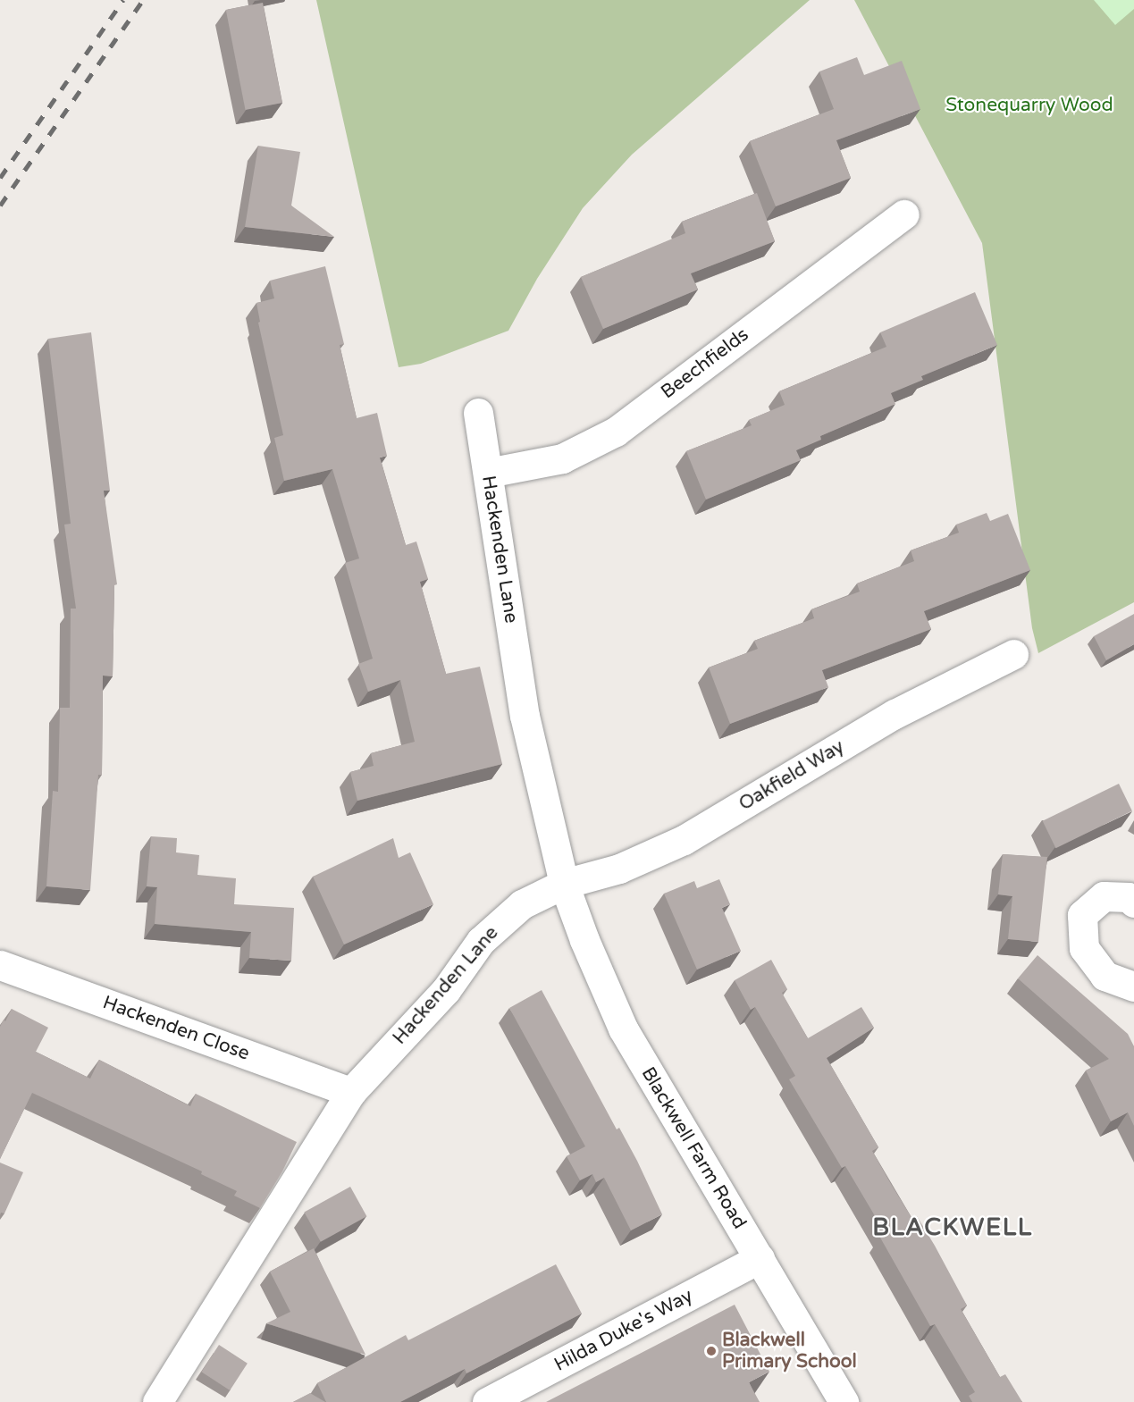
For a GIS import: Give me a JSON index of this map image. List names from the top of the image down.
{
  "streets": {
    "street": [
      "Beechfields",
      "Hackenden Lane",
      "Oakfield Way",
      "Hackenden Close",
      "Blackwell Farm Road",
      "Hilda Duke's Way"
    ]
  },
  "crossings": [
    ["Beechfields", "Hackenden Lane"],
    ["Hackenden Lane", "Oakfield Way"],
    ["Hackenden Lane", "Hackenden Close"],
    ["Hackenden Lane", "Blackwell Farm Road"],
    ["Oakfield Way", "Blackwell Farm Road"],
    ["Blackwell Farm Road", "Hilda Duke's Way"]
  ],
  "districts": ["BLACKWELL"],
  "parks": ["Stonequarry Wood"],
  "places": ["Blackwell Primary School"]
}
